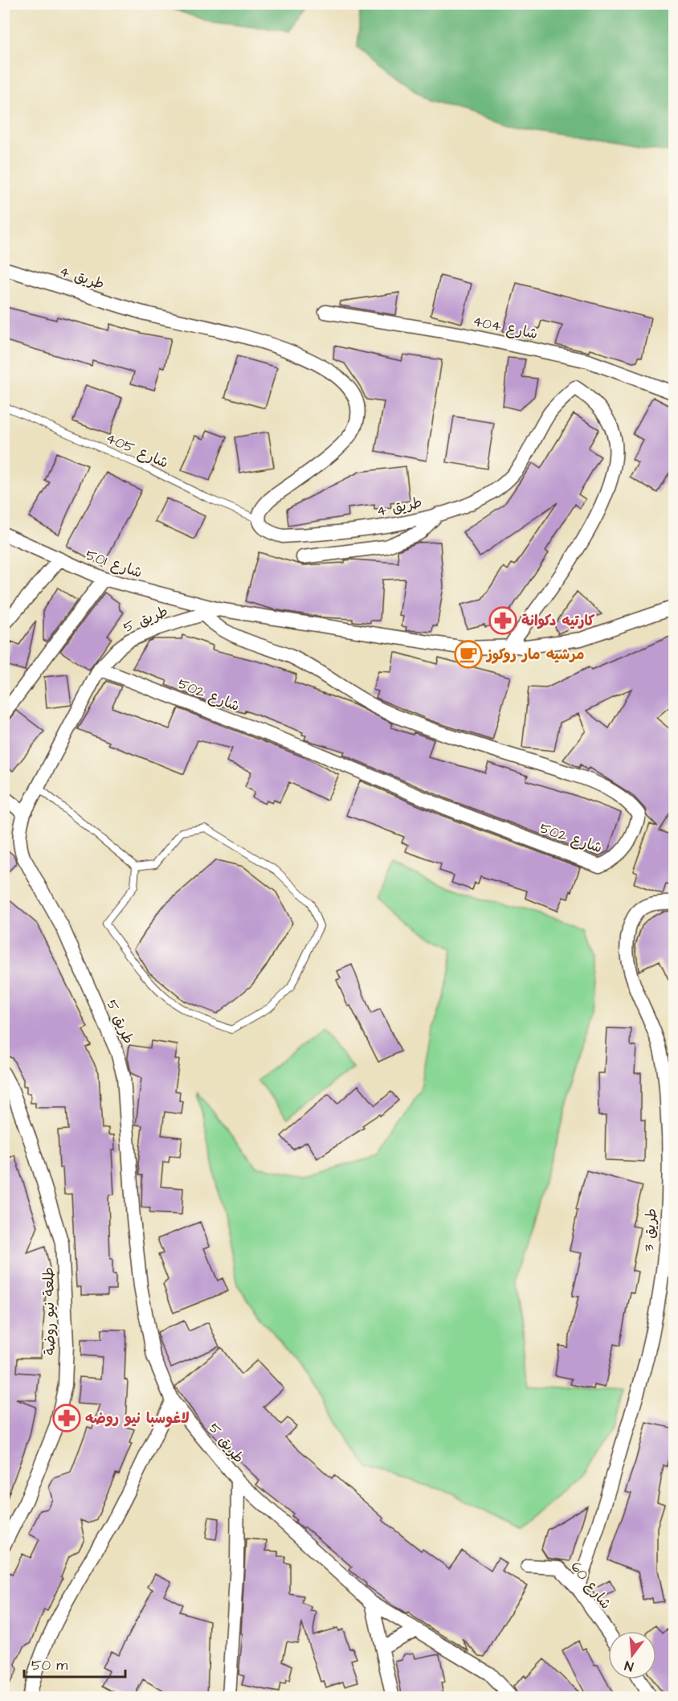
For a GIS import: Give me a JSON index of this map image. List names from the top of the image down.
{
  "streets": {
    "street": [
      "طريق 4",
      "شارع 404",
      "شارع 501",
      "طريق 5",
      "شارع 502",
      "طريق 3",
      "طلعة نيو روضة",
      "شارع 60"
    ],
    "lane": ["شارع 405"]
  },
  "crossings": [
    ["طريق 4", "شارع 405"],
    ["شارع 501", "طريق 5"],
    ["طريق 5", "شارع 502"],
    ["طريق 3", "شارع 60"]
  ],
  "places": {
    "pharmacy": ["كارتيه دكوانة", "لاغوسبا نيو روضه"],
    "cafe": ["مرشيه مار روكوز"]
  },
  "scale_bar": "50 m",
  "north": "bottom"
}
